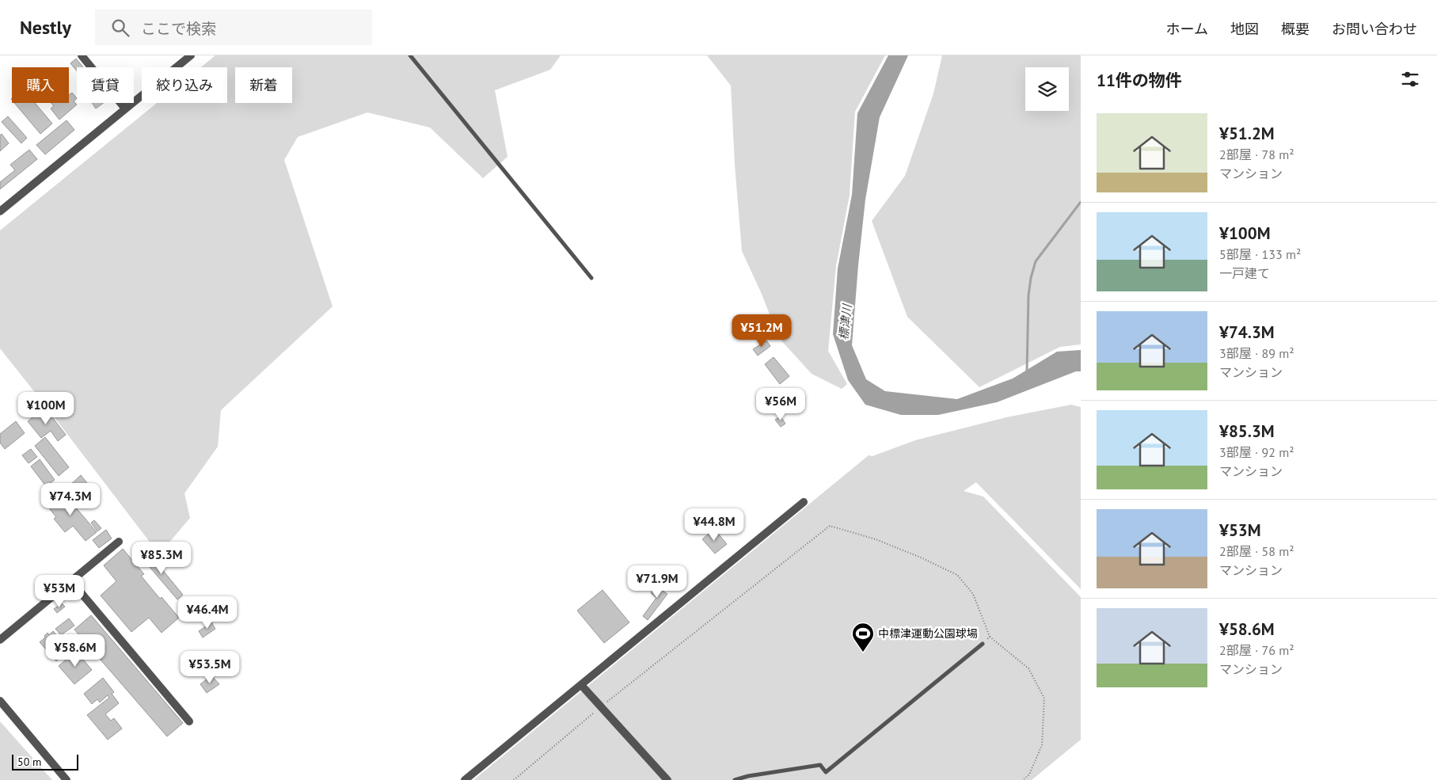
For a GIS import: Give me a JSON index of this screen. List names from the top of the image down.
{
  "water": ["標津川"],
  "places": {
    "sports": ["中標津運動公園球場"]
  },
  "scale_bar": "50 m",
  "page": {
    "header": "Nestly",
    "search": "ここで検索",
    "nav": [
      "ホーム",
      "地図",
      "概要",
      "お問い合わせ"
    ],
    "heading": "11件の物件",
    "chip": [
      "購入",
      "賃貸",
      "絞り込み",
      "新着"
    ],
    "list": [
      {
        "name": "¥51.2M",
        "note": "2部屋 · 78 m² · マンション"
      },
      {
        "name": "¥100M",
        "note": "5部屋 · 133 m² · 一戸建て"
      },
      {
        "name": "¥74.3M",
        "note": "3部屋 · 89 m² · マンション"
      },
      {
        "name": "¥85.3M",
        "note": "3部屋 · 92 m² · マンション"
      },
      {
        "name": "¥53M",
        "note": "2部屋 · 58 m² · マンション"
      },
      {
        "name": "¥58.6M",
        "note": "2部屋 · 76 m² · マンション"
      }
    ],
    "price": [
      "¥51.2M",
      "¥56M",
      "¥100M",
      "¥74.3M",
      "¥44.8M",
      "¥85.3M",
      "¥71.9M",
      "¥53M",
      "¥46.4M",
      "¥58.6M",
      "¥53.5M"
    ],
    "scale": "50 m"
  }
}
